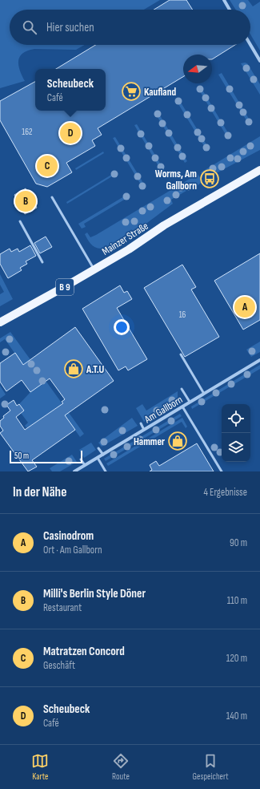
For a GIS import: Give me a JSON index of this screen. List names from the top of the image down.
{
  "streets": {
    "main road": ["Mainzer Straße", "B 9"],
    "street": ["Am Gallborn"]
  },
  "places": {
    "supermarket": ["Kaufland"],
    "bus stop": ["Worms, Am Gallborn"],
    "shop": ["A.T.U", "Hammer"]
  },
  "house_numbers": ["162", "16"],
  "scale_bar": "50 m",
  "north": "left",
  "page": {
    "search": "Hier suchen",
    "popup": ["Scheubeck", "Café"],
    "pins": [
      "D",
      "C",
      "B",
      "A"
    ],
    "scale": "50 m",
    "heading": ["In der Nähe", "4 Ergebnisse"],
    "list": [
      {
        "mark": "A",
        "name": "Casinodrom",
        "note": "Ort · Am Gallborn",
        "value": "90 m"
      },
      {
        "mark": "B",
        "name": "Milli's Berlin Style Döner",
        "note": "Restaurant",
        "value": "110 m"
      },
      {
        "mark": "C",
        "name": "Matratzen Concord",
        "note": "Geschäft",
        "value": "120 m"
      },
      {
        "mark": "D",
        "name": "Scheubeck",
        "note": "Café",
        "value": "140 m"
      }
    ],
    "nav": ["Karte", "Route", "Gespeichert"]
  }
}
